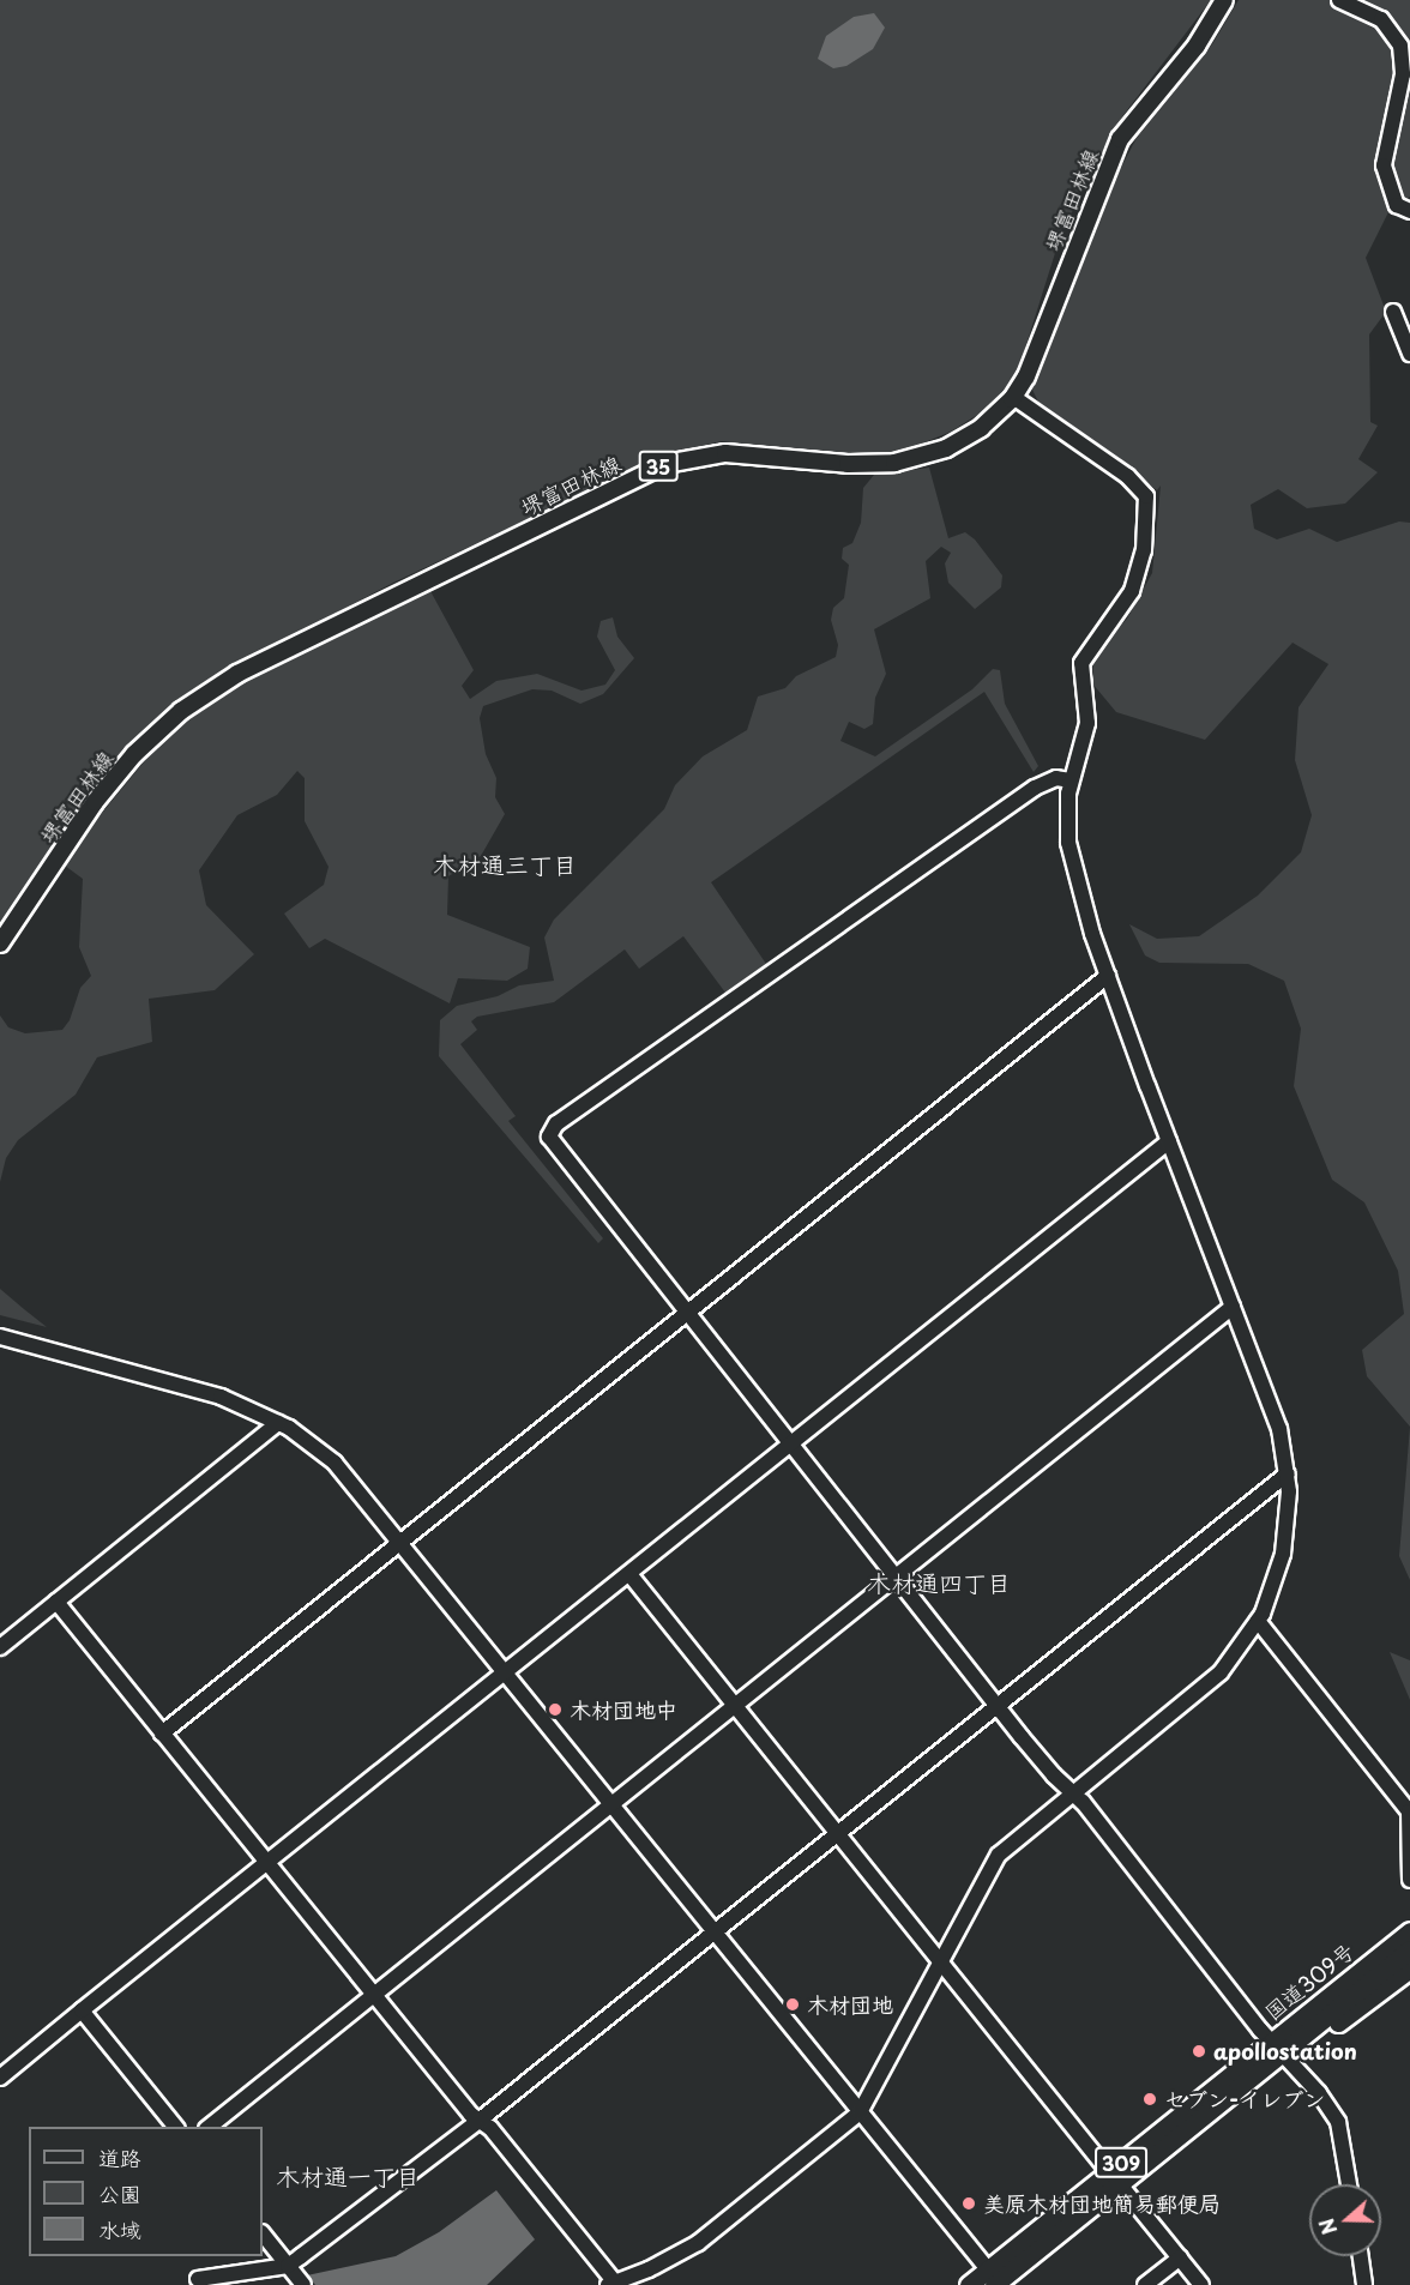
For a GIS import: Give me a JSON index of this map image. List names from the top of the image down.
{
  "streets": {
    "highway": ["国道309号", "309"],
    "main road": ["堺富田林線", "35"]
  },
  "crossings": [
    ["国道309号", "309"]
  ],
  "districts": ["木材通三丁目", "木材通四丁目", "木材通一丁目"],
  "places": [
    "木材団地中",
    "木材団地",
    "apollostation",
    "セブン-イレブン",
    "美原木材団地簡易郵便局"
  ],
  "legend": ["道路", "公園", "水域"],
  "north": "left"
}
